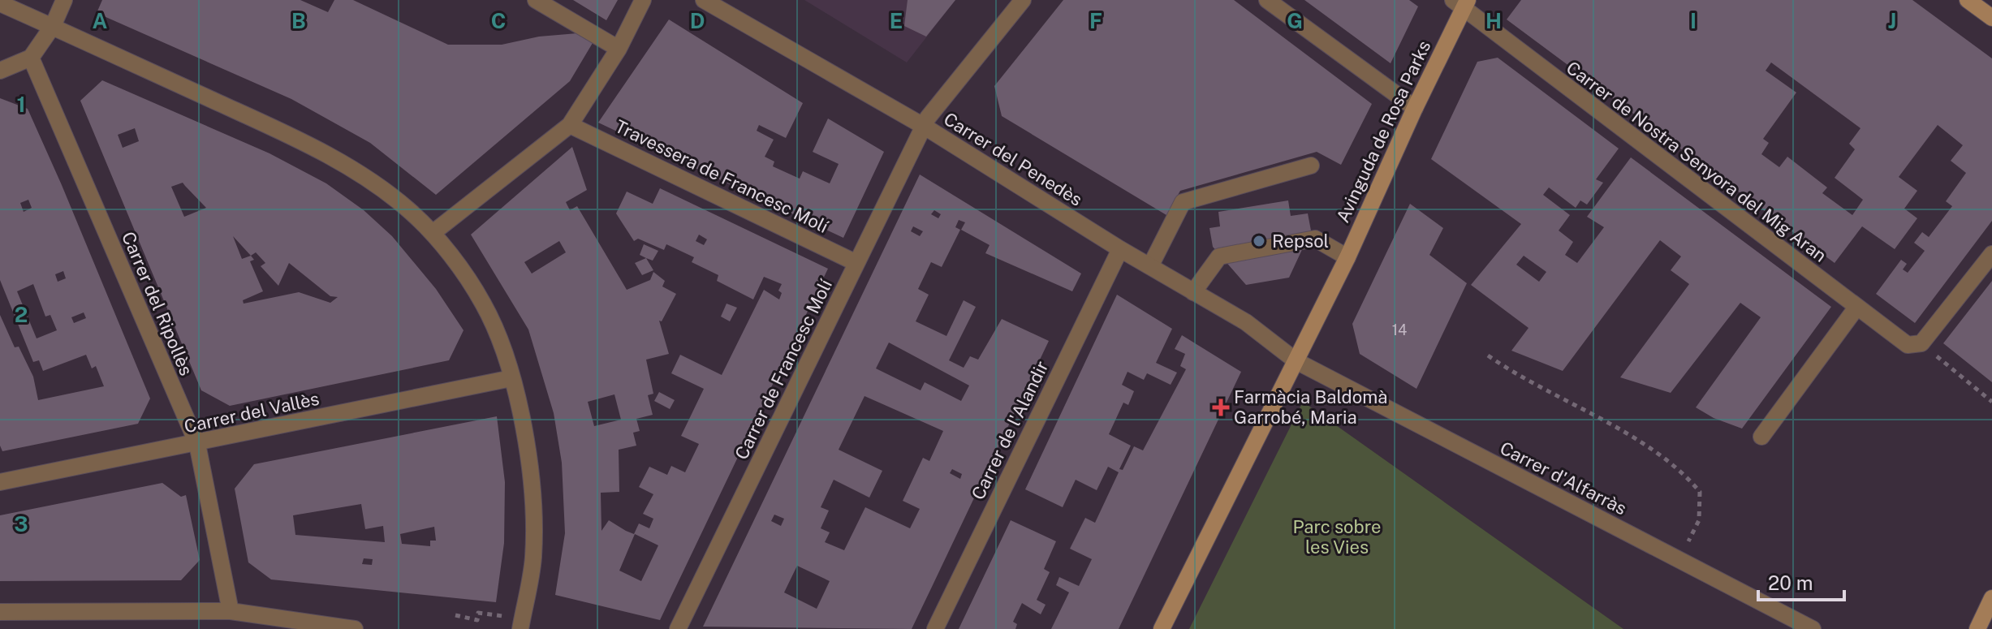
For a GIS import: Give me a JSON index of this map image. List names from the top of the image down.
{
  "streets": {
    "main road": ["Avinguda de Rosa Parks"],
    "street": [
      "Carrer del Penedès",
      "Carrer de Nostra Senyora del Mig Aran",
      "Travessera de Francesc Molí",
      "Carrer del Ripollès",
      "Carrer de Francesc Molí",
      "Carrer del Vallès",
      "Carrer de l'Alandir",
      "Carrer d'Alfarràs"
    ]
  },
  "crossings": [
    ["Avinguda de Rosa Parks", "Carrer del Penedès"],
    ["Avinguda de Rosa Parks", "Carrer de Nostra Senyora del Mig Aran"],
    ["Avinguda de Rosa Parks", "Carrer d'Alfarràs"],
    ["Carrer del Penedès", "Carrer de Francesc Molí"],
    ["Carrer del Penedès", "Carrer de l'Alandir"],
    ["Carrer del Penedès", "Carrer d'Alfarràs"],
    ["Travessera de Francesc Molí", "Carrer de Francesc Molí"],
    ["Carrer del Ripollès", "Carrer del Vallès"]
  ],
  "parks": ["Parc sobre les Vies"],
  "places": {
    "other": ["Repsol"],
    "health": ["Farmàcia Baldomà Garrobé, Maria"]
  },
  "house_numbers": ["14"],
  "scale_bar": "20 m",
  "grid": {
    "columns": [
      "A",
      "B",
      "C",
      "D",
      "E",
      "F",
      "G",
      "H",
      "I",
      "J"
    ],
    "rows": ["1", "2", "3"]
  }
}
